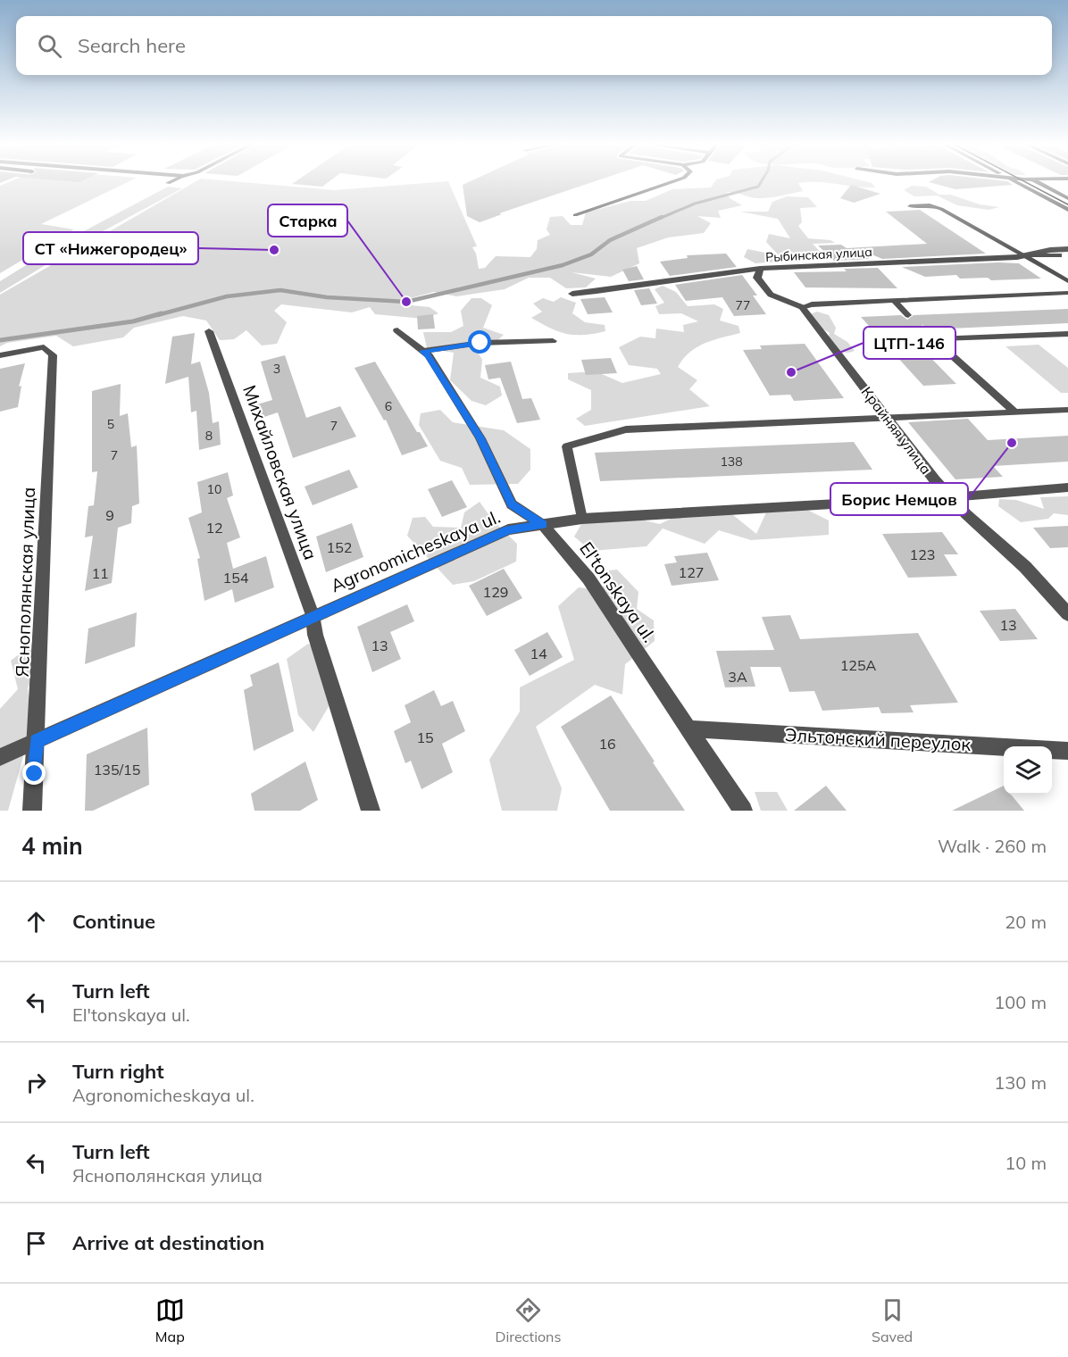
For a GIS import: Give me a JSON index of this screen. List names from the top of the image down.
{
  "streets": {
    "street": [
      "Рыбинская улица",
      "Крайняя улица",
      "Михайловская улица",
      "Agronomicheskaya ul.",
      "Яснополянская улица",
      "El'tonskaya ul.",
      "Эльтонский переулок"
    ]
  },
  "crossings": [
    ["Крайняя улица", "Agronomicheskaya ul."],
    ["Михайловская улица", "Agronomicheskaya ul."],
    ["Agronomicheskaya ul.", "Яснополянская улица"],
    ["Agronomicheskaya ul.", "El'tonskaya ul."],
    ["El'tonskaya ul.", "Эльтонский переулок"]
  ],
  "places": [
    "СТ «Нижегородец»",
    "Старка",
    "ЦТП-146",
    "Борис Немцов"
  ],
  "house_numbers": [
    "77",
    "3",
    "6",
    "5",
    "7",
    "8",
    "7",
    "138",
    "10",
    "9",
    "12",
    "152",
    "123",
    "127",
    "11",
    "154",
    "129",
    "13",
    "13",
    "14",
    "125А",
    "3А",
    "15",
    "16",
    "135/15"
  ],
  "page": {
    "search": "Search here",
    "heading": ["4 min", "Walk · 260 m"],
    "list": [
      ["Continue", "20 m"],
      ["Turn left", "El'tonskaya ul.", "100 m"],
      ["Turn right", "Agronomicheskaya ul.", "130 m"],
      ["Turn left", "Яснополянская улица", "10 m"],
      "Arrive at destination"
    ],
    "nav": ["Map", "Directions", "Saved"]
  }
}
